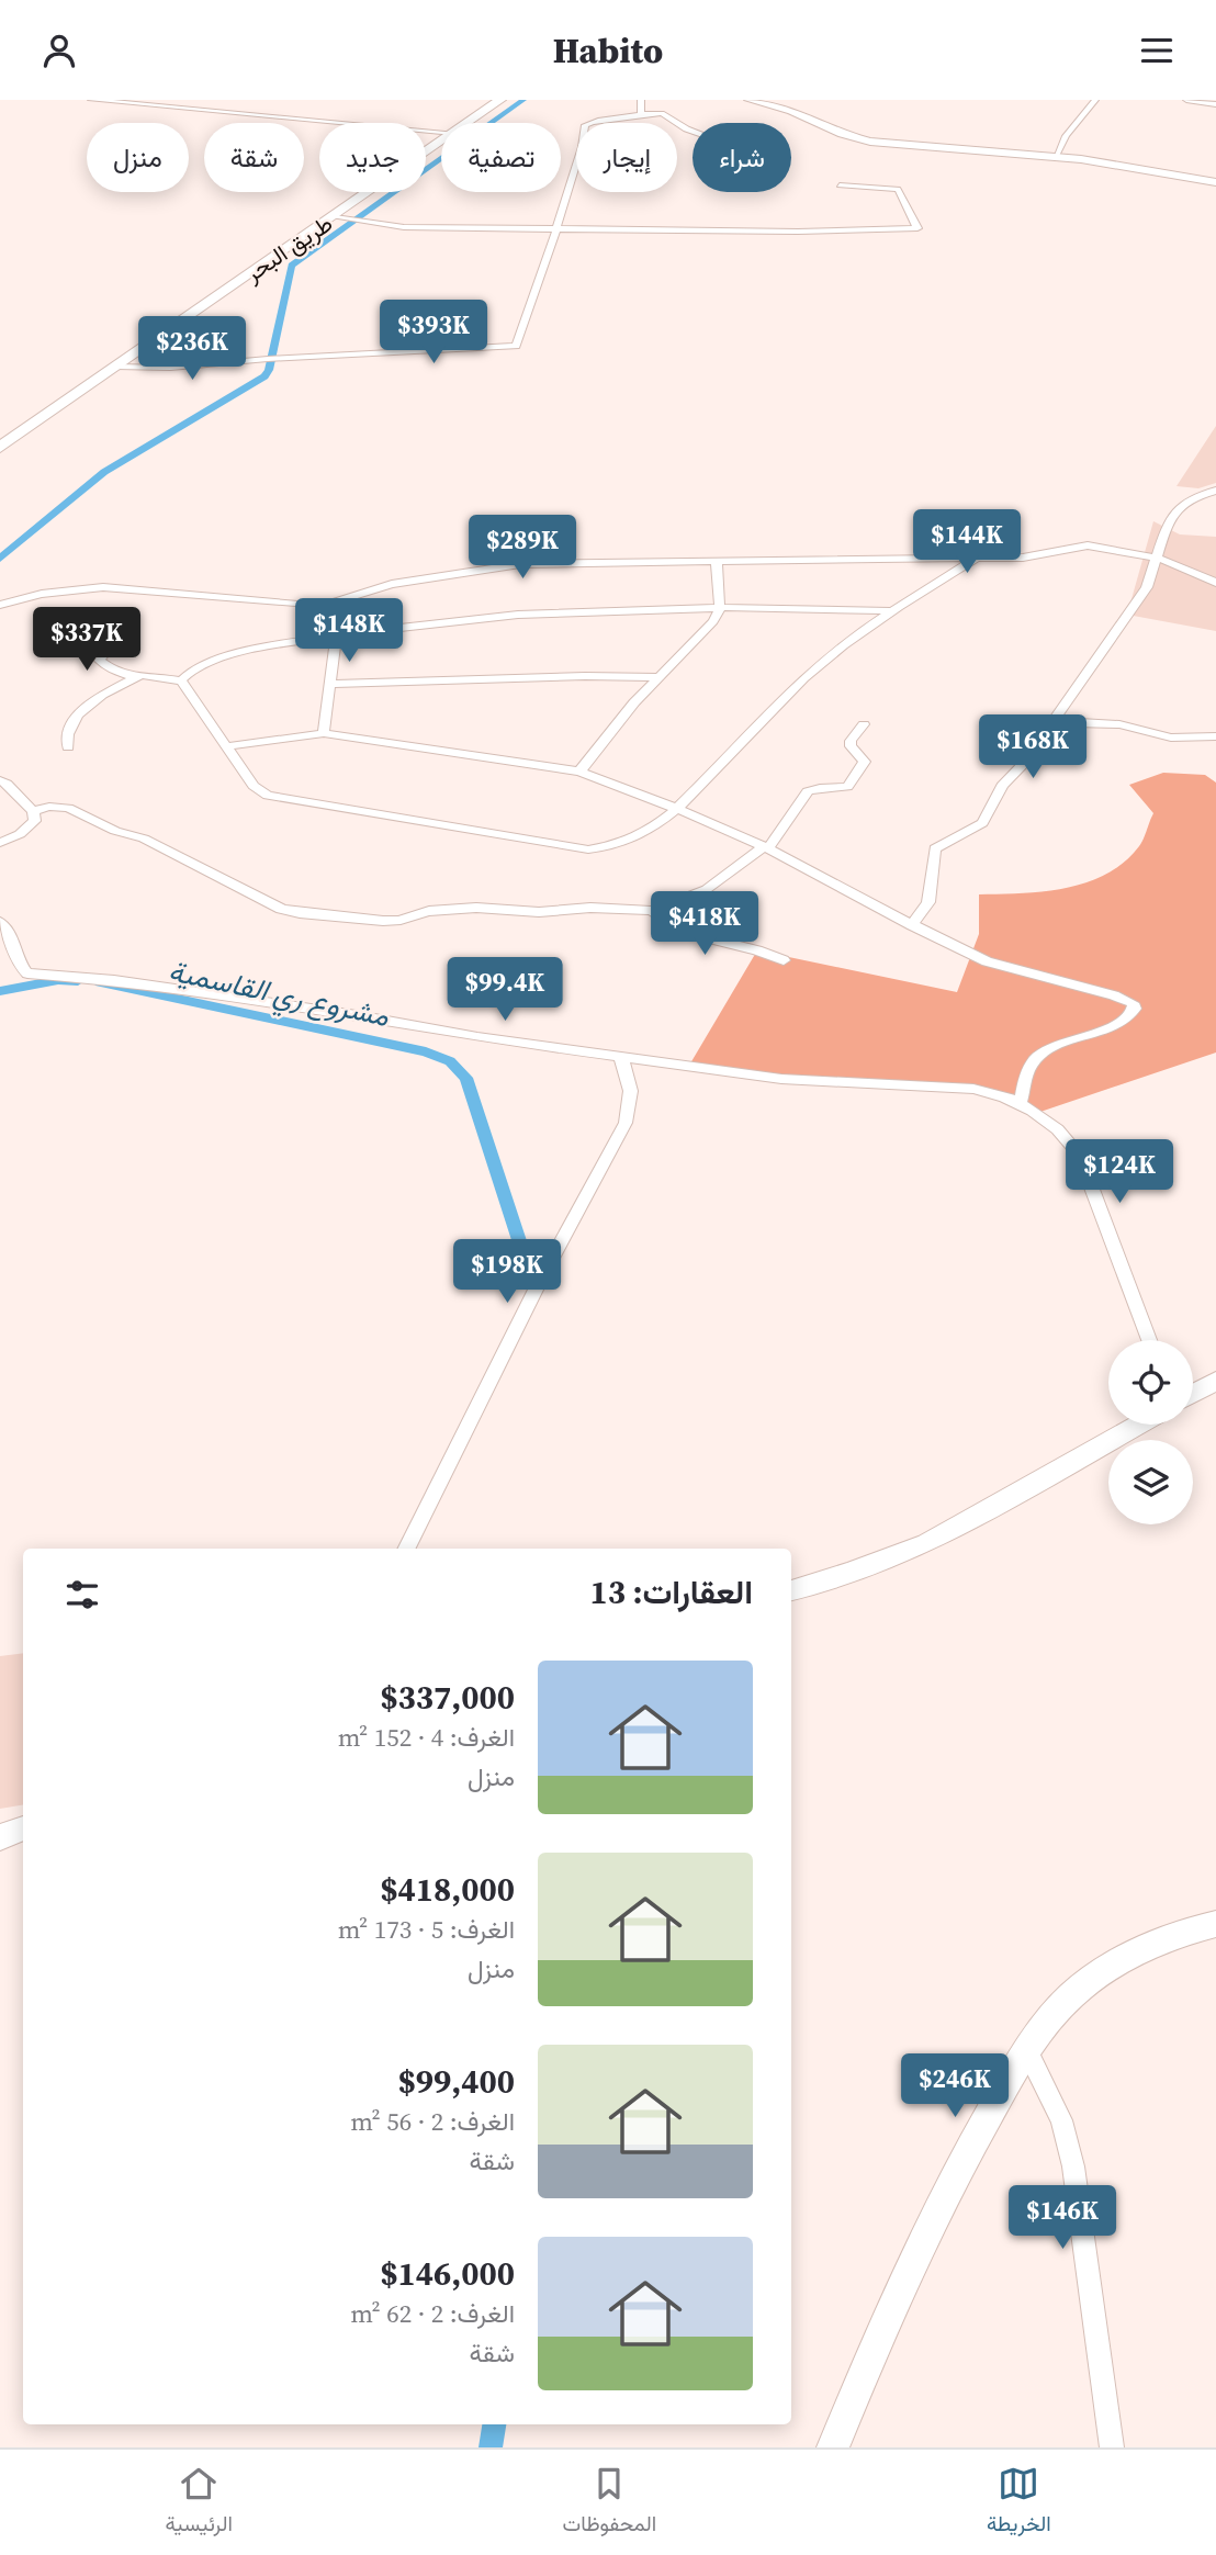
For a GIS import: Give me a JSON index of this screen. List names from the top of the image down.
{
  "streets": {
    "highway": ["طريق البحر"]
  },
  "water": ["مشروع ري القاسمية"],
  "page": {
    "header": "Habito",
    "chip": [
      "شراء",
      "إيجار",
      "تصفية",
      "جديد",
      "شقة",
      "منزل"
    ],
    "price": [
      "$393K",
      "$236K",
      "$144K",
      "$289K",
      "$148K",
      "$337K",
      "$168K",
      "$418K",
      "$99.4K",
      "$124K",
      "$198K",
      "$246K",
      "$146K"
    ],
    "heading": "العقارات: 13",
    "list": [
      {
        "name": "$337,000",
        "note": "الغرف: 4 · 152 m² · منزل"
      },
      {
        "name": "$418,000",
        "note": "الغرف: 5 · 173 m² · منزل"
      },
      {
        "name": "$99,400",
        "note": "الغرف: 2 · 56 m² · شقة"
      },
      {
        "name": "$146,000",
        "note": "الغرف: 2 · 62 m² · شقة"
      }
    ],
    "tabs": ["الخريطة", "المحفوظات", "الرئيسية"]
  }
}
